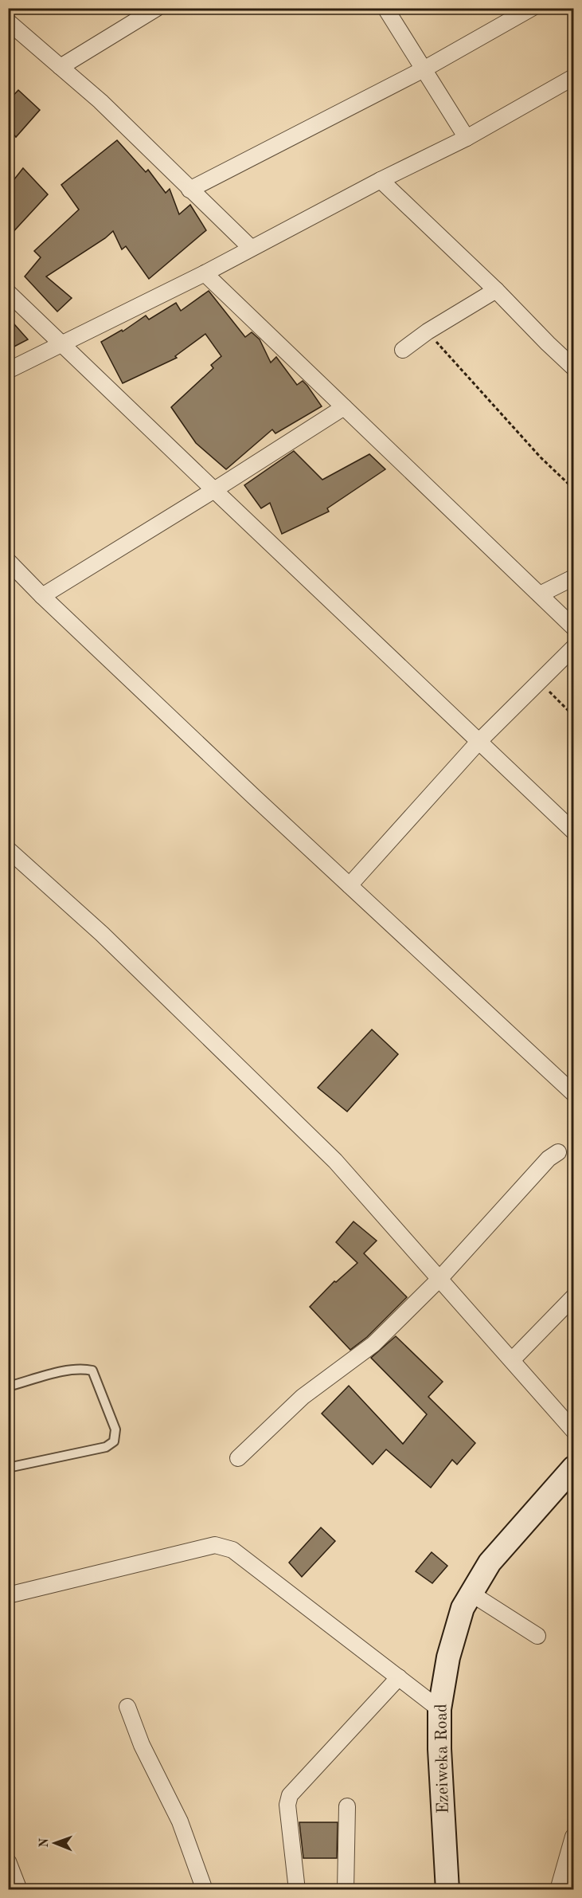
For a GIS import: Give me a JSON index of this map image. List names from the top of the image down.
{
  "streets": {
    "main road": ["Ezeiweka Road"]
  },
  "north": "left"
}
